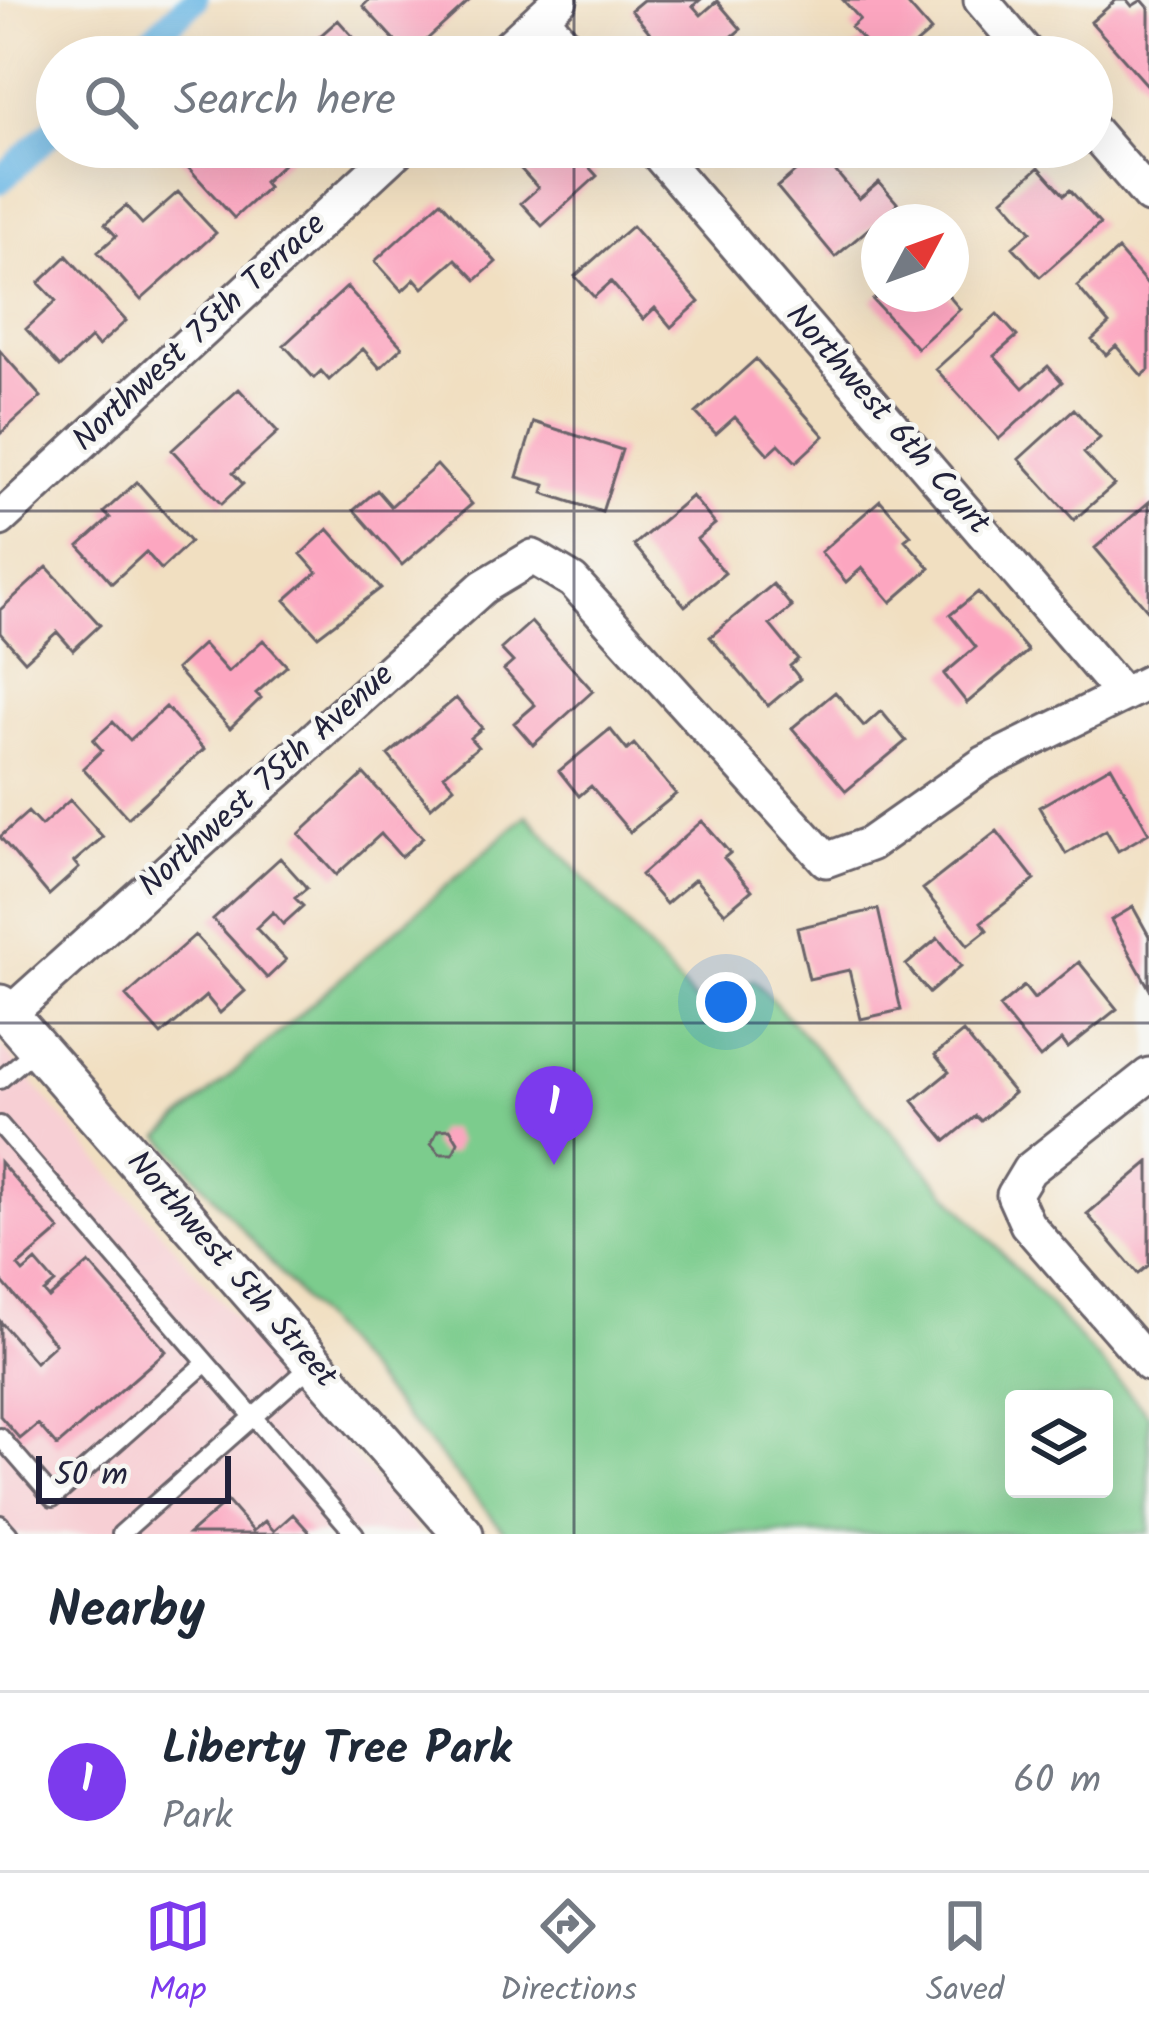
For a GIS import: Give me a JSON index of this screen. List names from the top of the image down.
{
  "streets": {
    "street": [
      "Northwest 75th Terrace",
      "Northwest 6th Court",
      "Northwest 75th Avenue",
      "Northwest 5th Street"
    ]
  },
  "crossings": [
    ["Northwest 6th Court", "Northwest 75th Avenue"],
    ["Northwest 75th Avenue", "Northwest 5th Street"]
  ],
  "scale_bar": "50 m",
  "north": "top right",
  "page": {
    "search": "Search here",
    "pins": "1",
    "scale": "50 m",
    "heading": "Nearby",
    "list": [
      {
        "mark": "1",
        "name": "Liberty Tree Park",
        "note": "Park",
        "value": "60 m"
      }
    ],
    "nav": ["Map", "Directions", "Saved"]
  }
}
